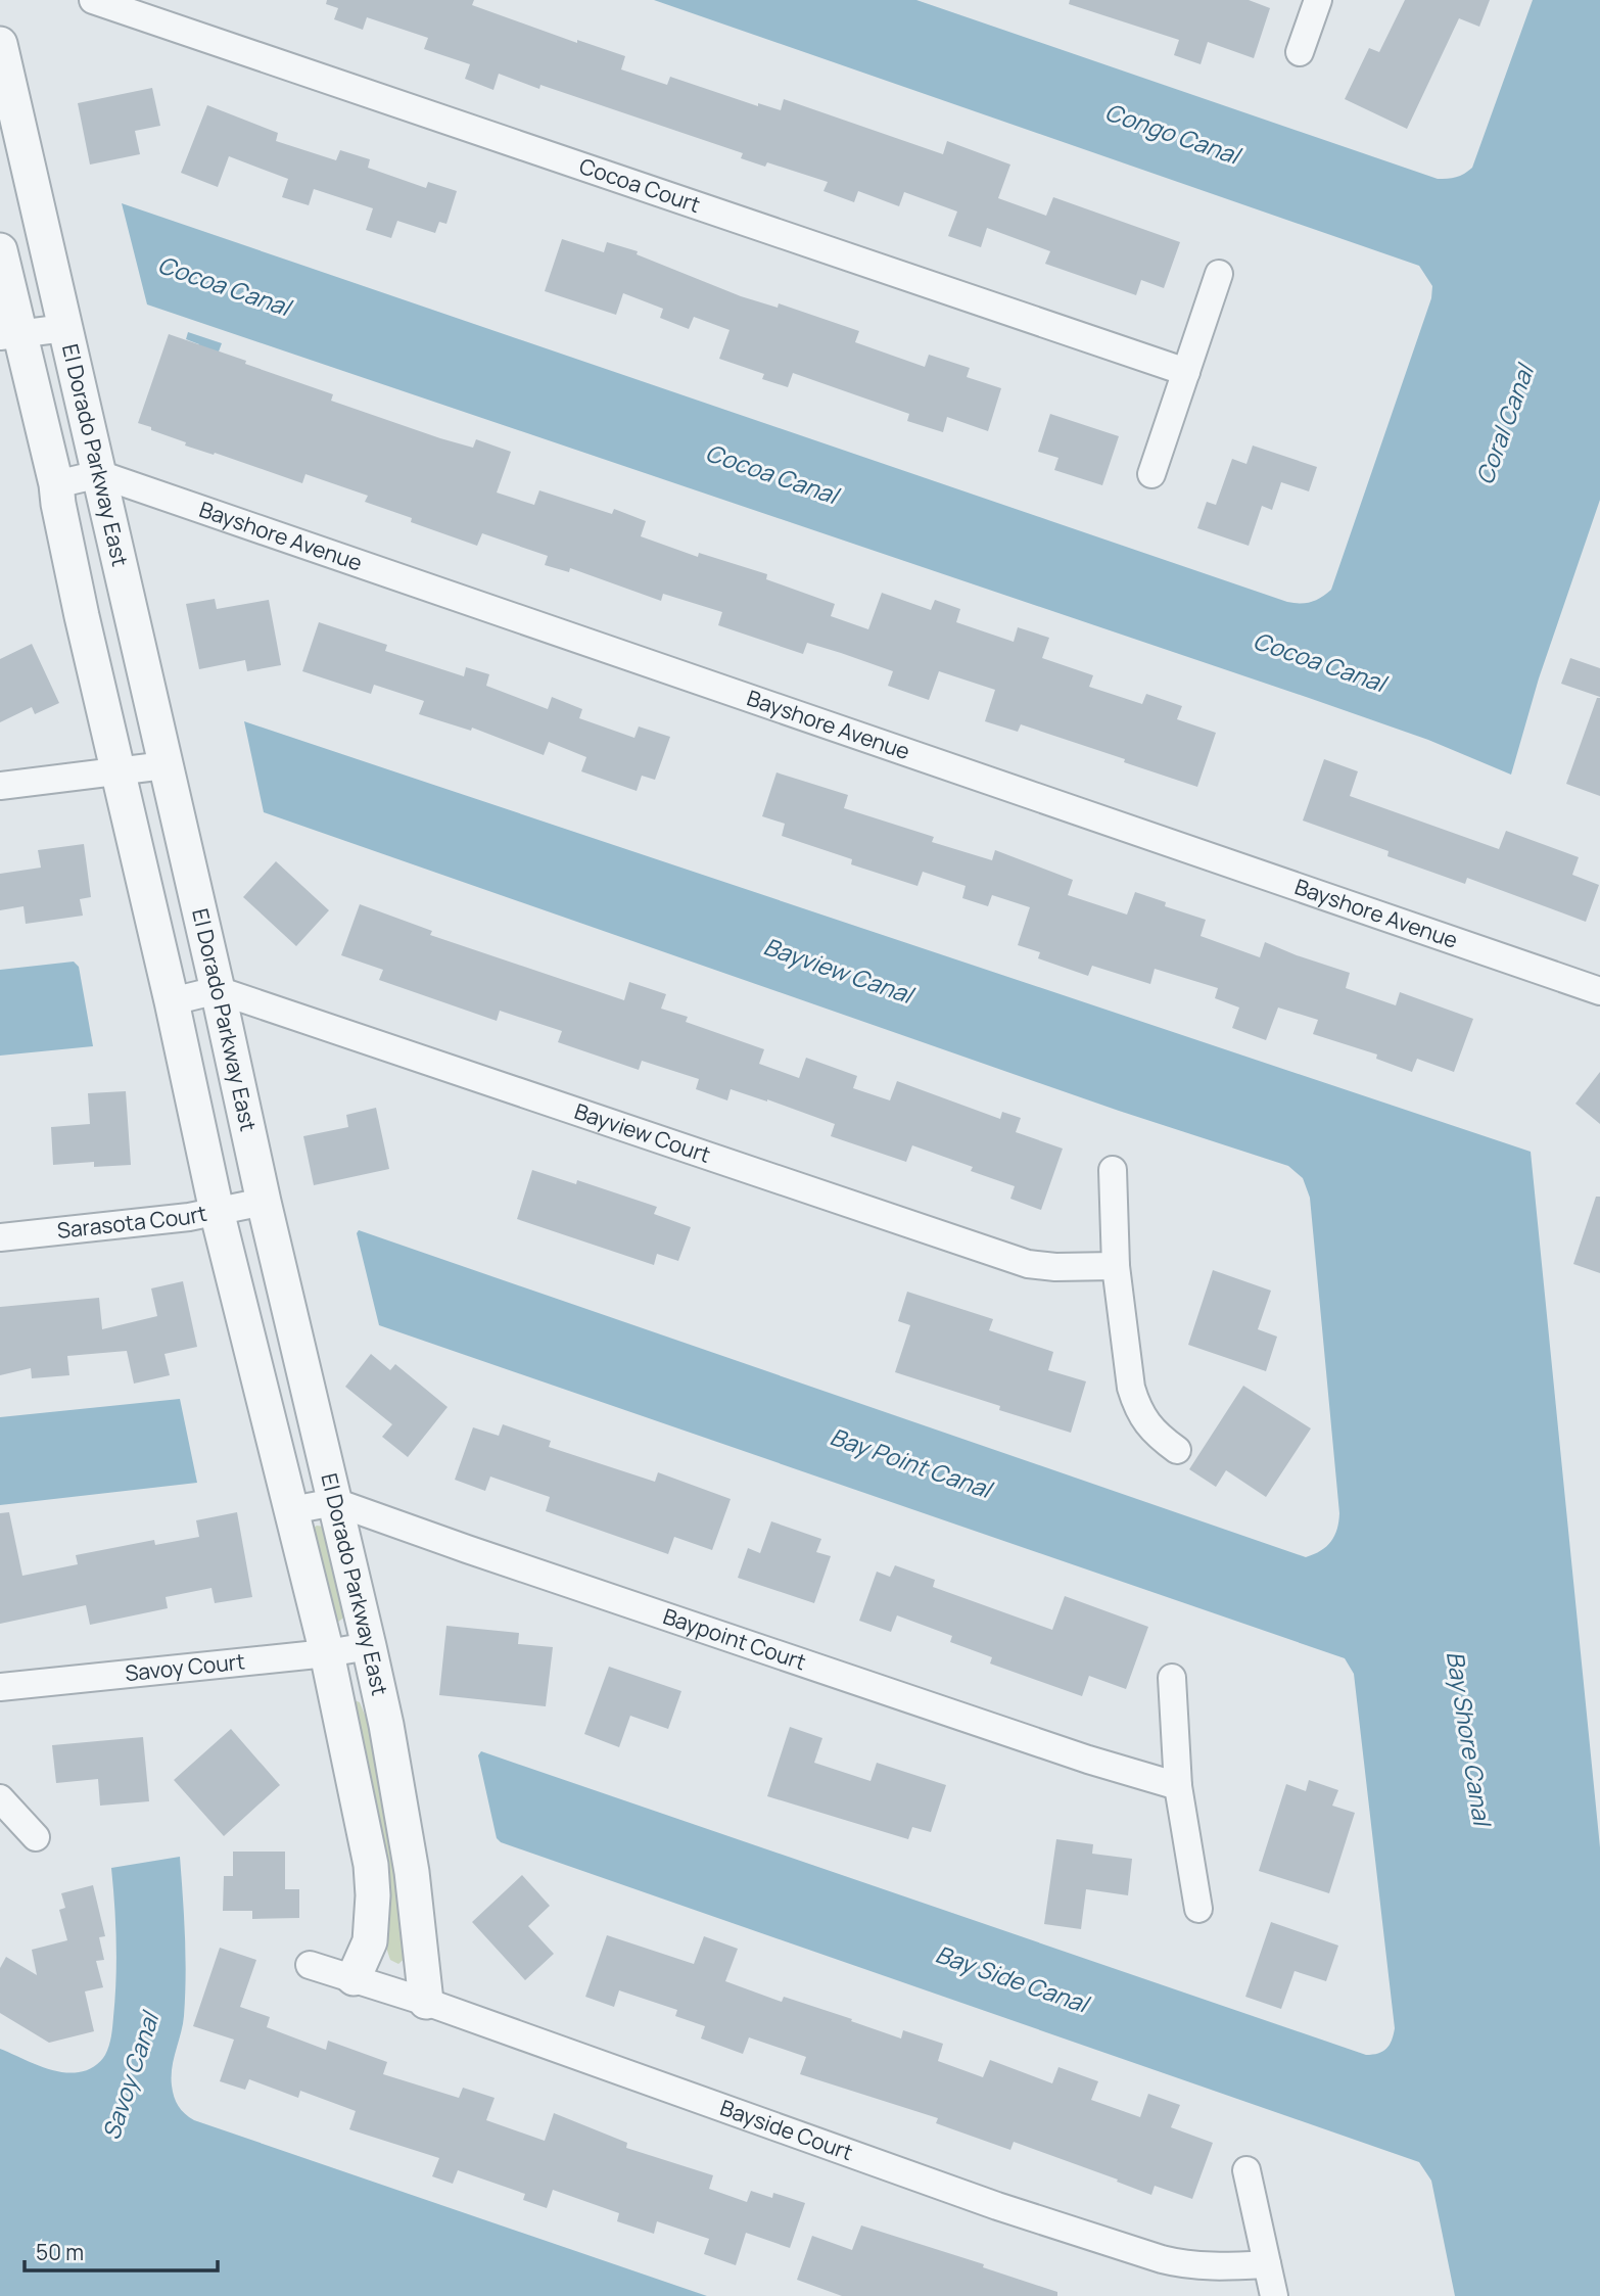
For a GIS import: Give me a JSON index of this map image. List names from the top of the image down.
{
  "streets": {
    "street": [
      "Cocoa Court",
      "El Dorado Parkway East",
      "Bayshore Avenue",
      "Bayview Court",
      "Sarasota Court",
      "Baypoint Court",
      "Savoy Court",
      "Bayside Court"
    ]
  },
  "crossings": [
    ["El Dorado Parkway East", "Bayshore Avenue"],
    ["El Dorado Parkway East", "Bayview Court"],
    ["El Dorado Parkway East", "Sarasota Court"],
    ["El Dorado Parkway East", "Baypoint Court"],
    ["El Dorado Parkway East", "Savoy Court"],
    ["El Dorado Parkway East", "Bayside Court"]
  ],
  "water": [
    "Congo Canal",
    "Cocoa Canal",
    "Coral Canal",
    "Bayview Canal",
    "Bay Point Canal",
    "Bay Shore Canal",
    "Bay Side Canal",
    "Savoy Canal"
  ],
  "scale_bar": "50 m"
}
